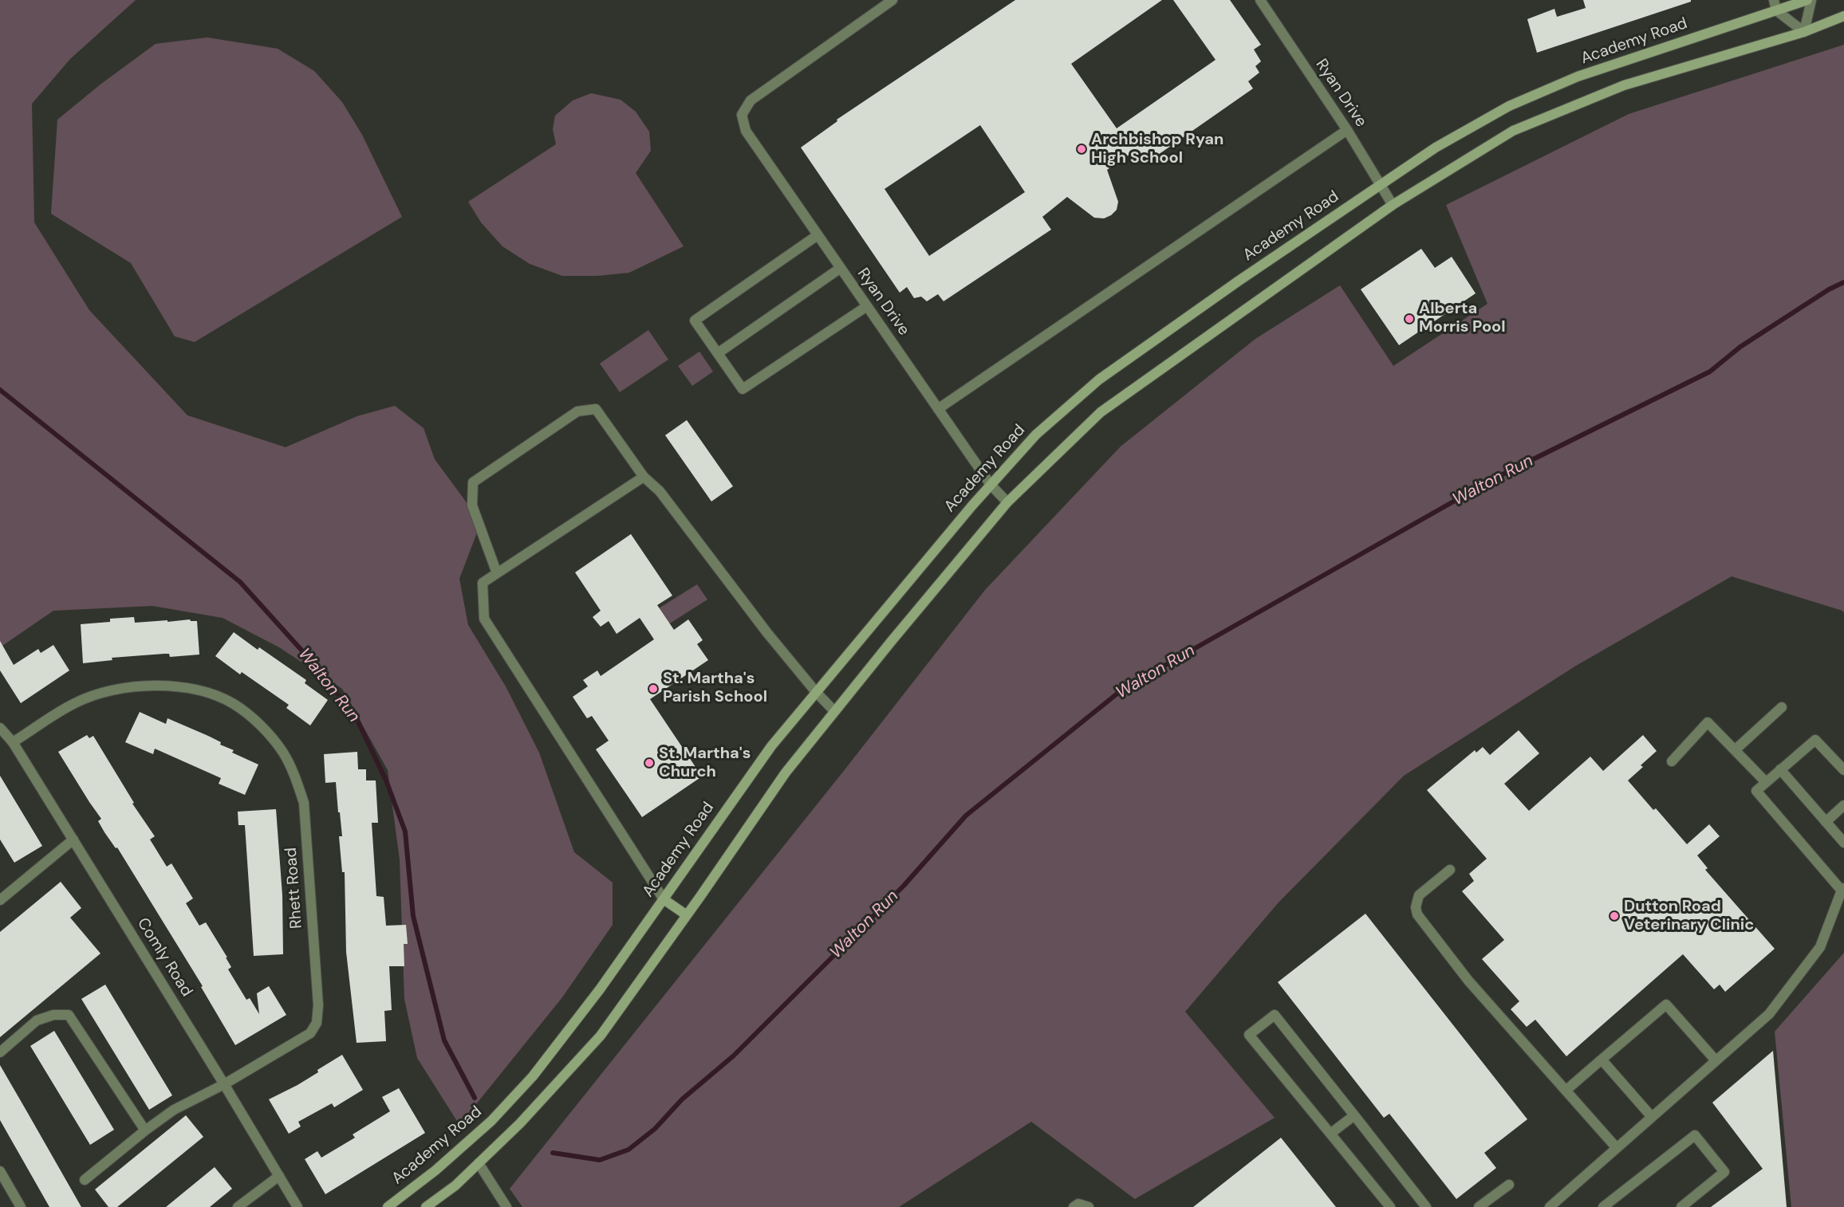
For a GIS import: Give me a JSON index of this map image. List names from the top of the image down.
{
  "streets": {
    "main road": ["Academy Road"],
    "street": ["Ryan Drive", "Rhett Road", "Comly Road"]
  },
  "crossings": [
    ["Academy Road", "Ryan Drive"],
    ["Rhett Road", "Comly Road"]
  ],
  "water": ["Walton Run"],
  "places": [
    "Archbishop Ryan High School",
    "Alberta Morris Pool",
    "St. Martha's Parish School",
    "St. Martha's Church",
    "Dutton Road Veterinary Clinic"
  ]
}
